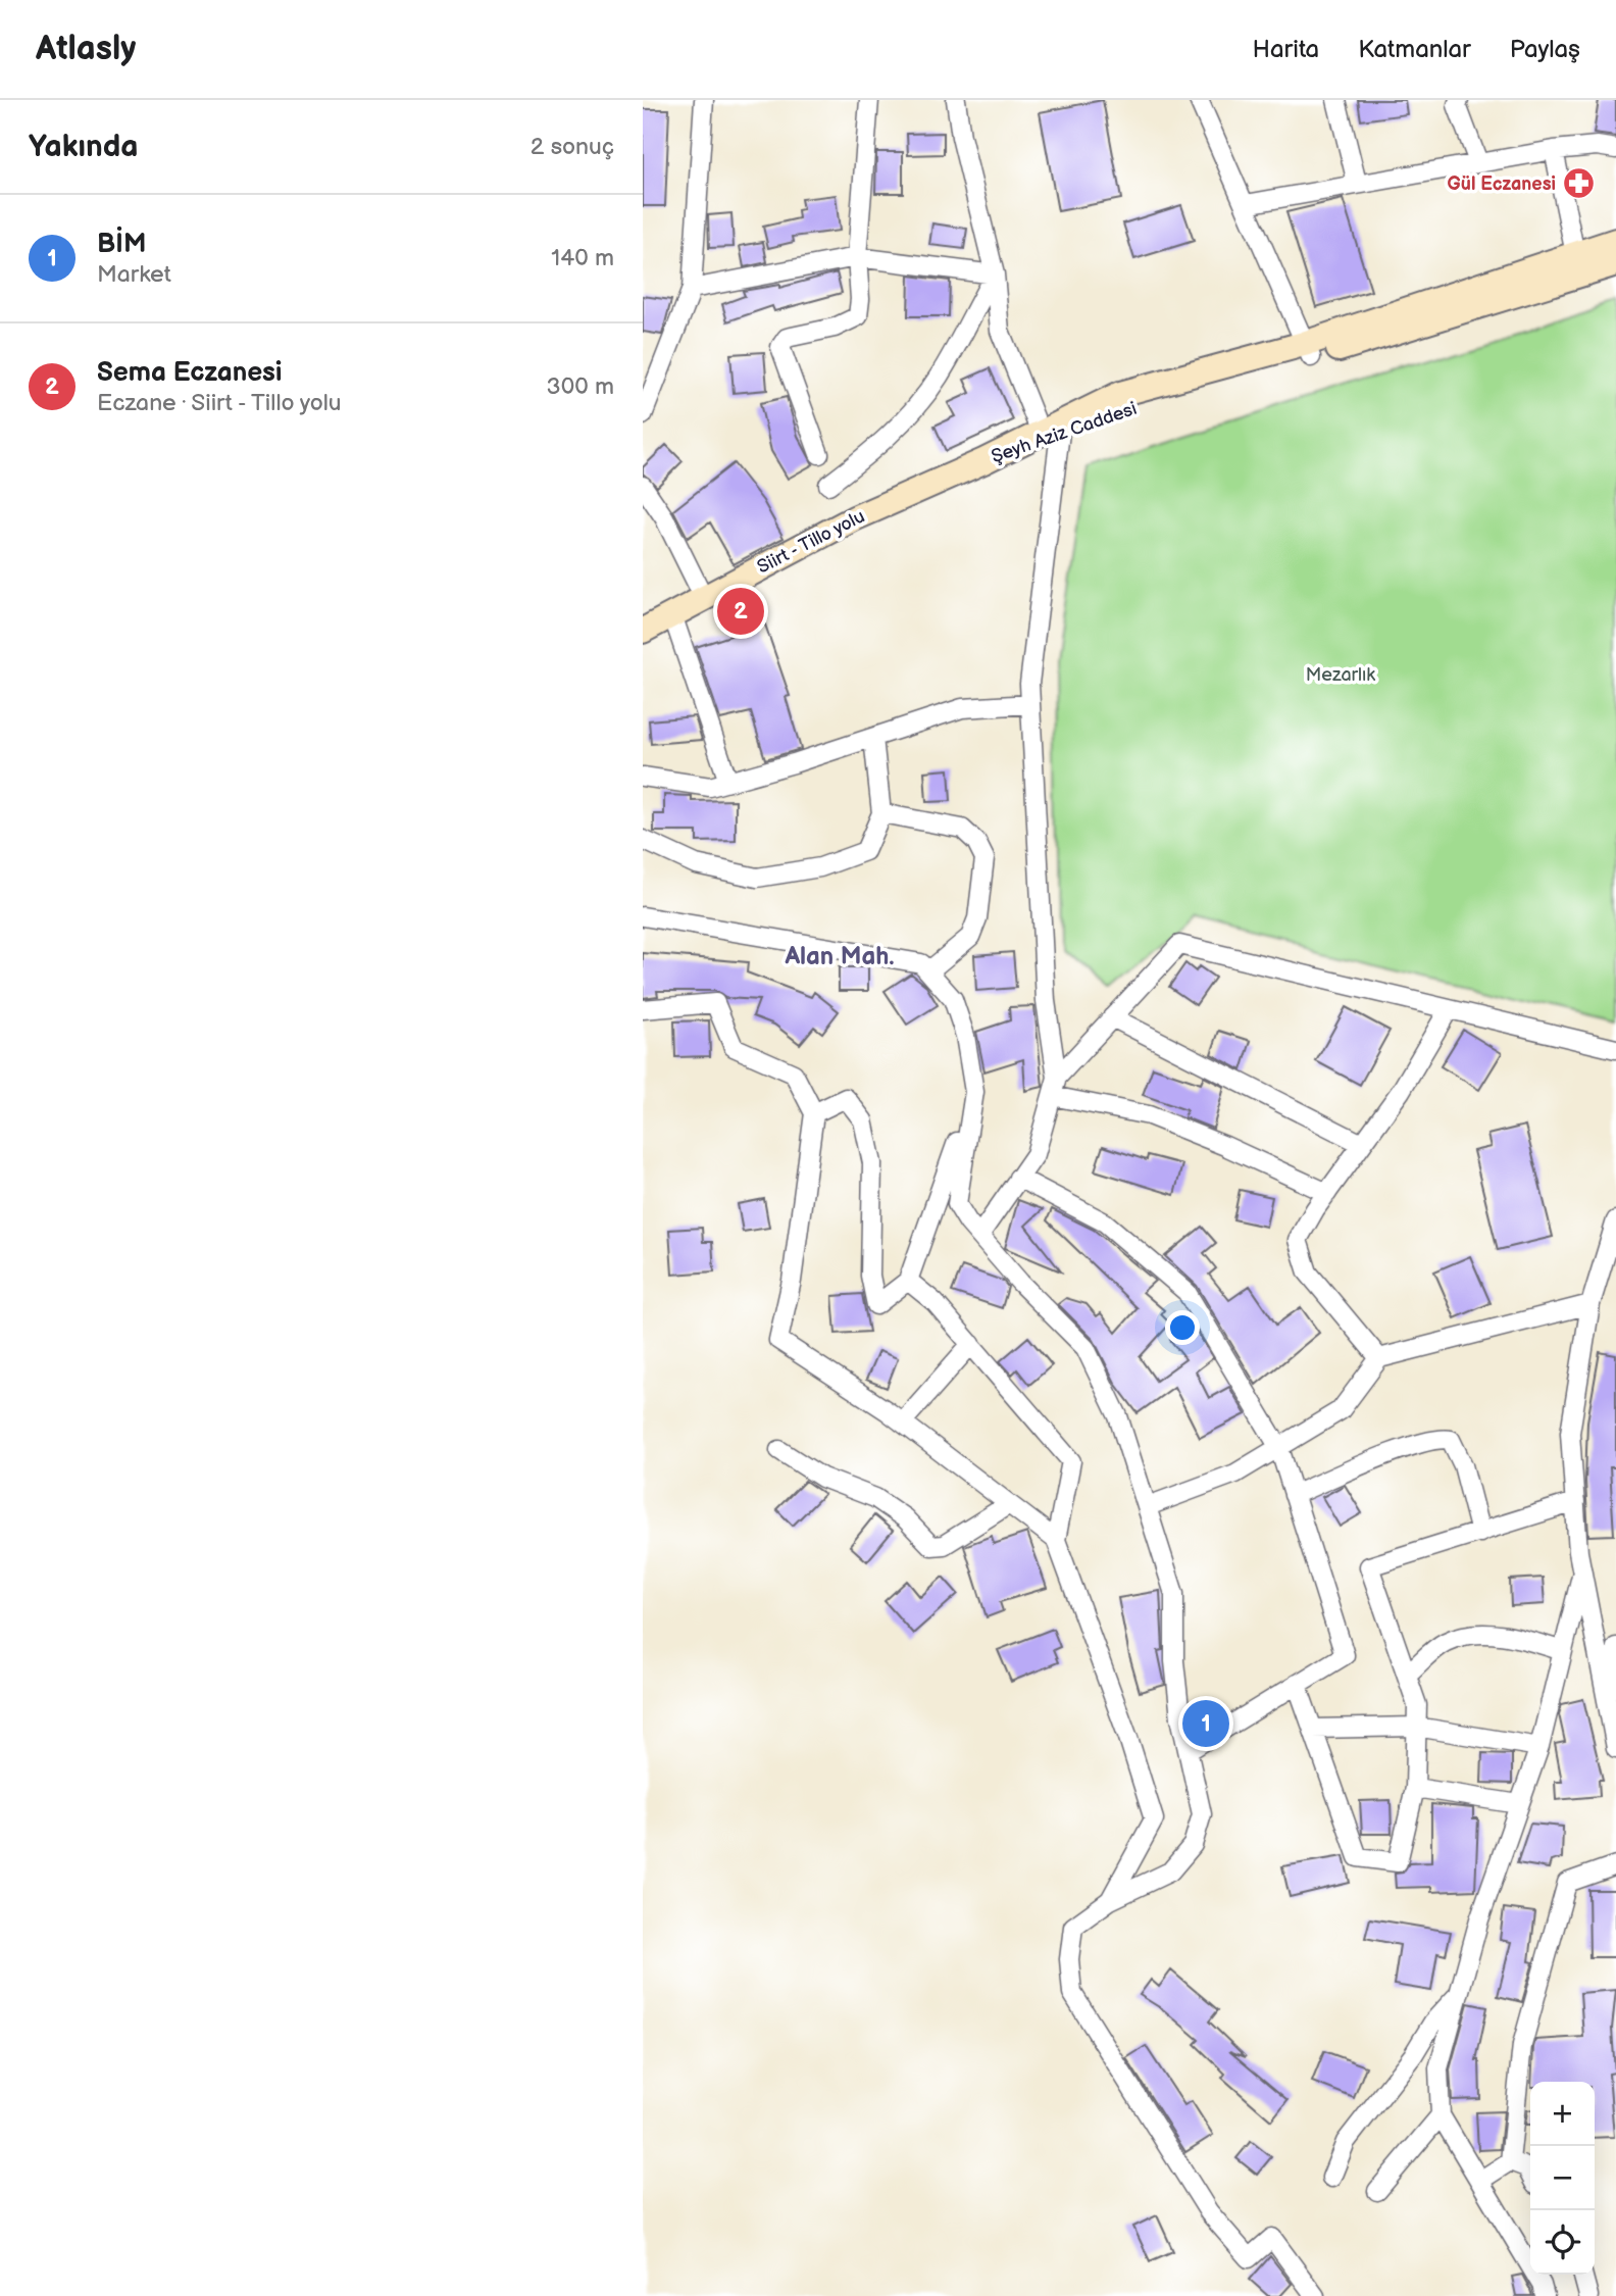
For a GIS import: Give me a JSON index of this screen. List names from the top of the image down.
{
  "streets": {
    "main road": ["Şeyh Aziz Caddesi", "Siirt - Tillo yolu"]
  },
  "crossings": [
    ["Şeyh Aziz Caddesi", "Siirt - Tillo yolu"]
  ],
  "districts": ["Alan Mah."],
  "parks": ["Mezarlık"],
  "places": {
    "pharmacy": ["Gül Eczanesi"]
  },
  "page": {
    "header": "Atlasly",
    "nav": ["Harita", "Katmanlar", "Paylaş"],
    "heading": ["Yakında", "2 sonuç"],
    "list": [
      {
        "mark": "1",
        "name": "BİM",
        "note": "Market",
        "value": "140 m"
      },
      {
        "mark": "2",
        "name": "Sema Eczanesi",
        "note": "Eczane · Siirt - Tillo yolu",
        "value": "300 m"
      }
    ],
    "pins": ["2", "1"],
    "map_buttons": ["+", "−"]
  }
}
